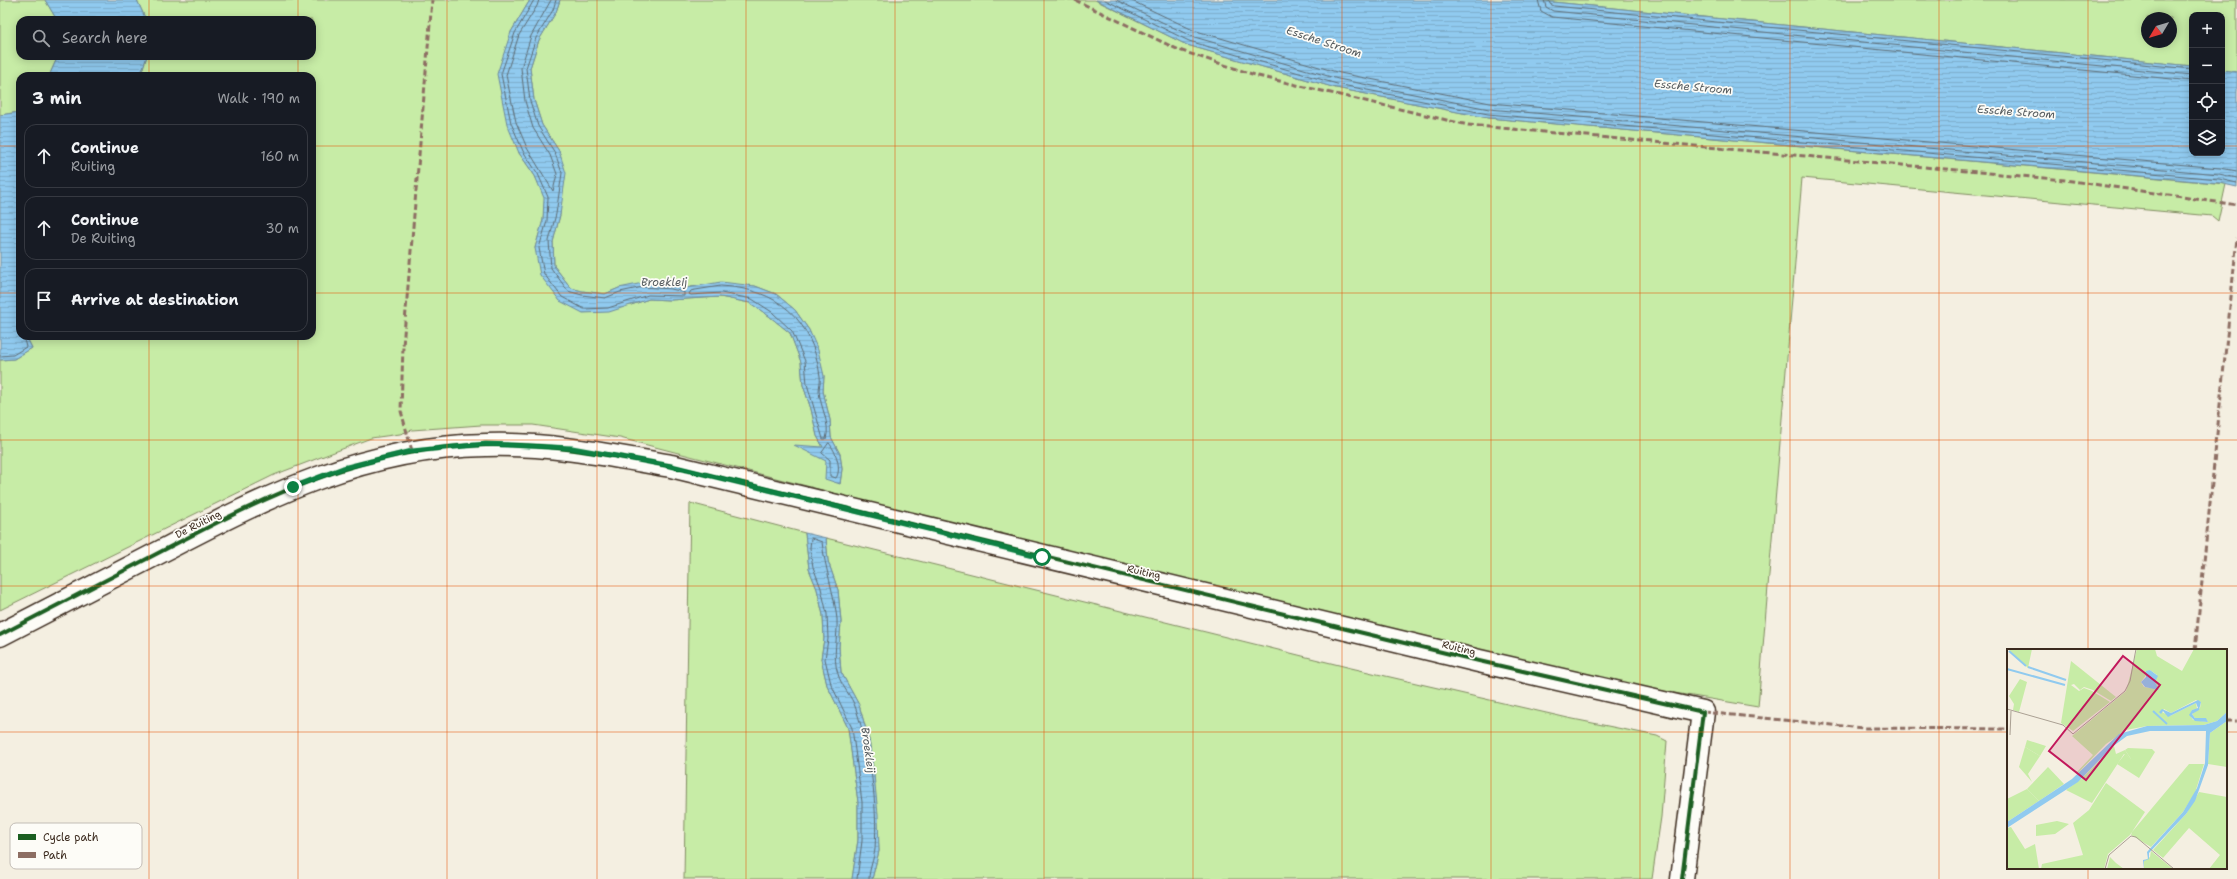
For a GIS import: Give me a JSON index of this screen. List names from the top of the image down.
{
  "streets": {
    "street": ["De Ruiting", "Ruiting"]
  },
  "crossings": [
    ["De Ruiting", "Ruiting"]
  ],
  "water": ["Essche Stroom", "Broekleij"],
  "legend": ["Cycle path", "Path"],
  "north": "bottom left",
  "page": {
    "map_buttons": ["+", "−"],
    "search": "Search here",
    "heading": ["3 min", "Walk · 190 m"],
    "list": [
      ["Continue", "Ruiting", "160 m"],
      ["Continue", "De Ruiting", "30 m"],
      "Arrive at destination"
    ]
  }
}
